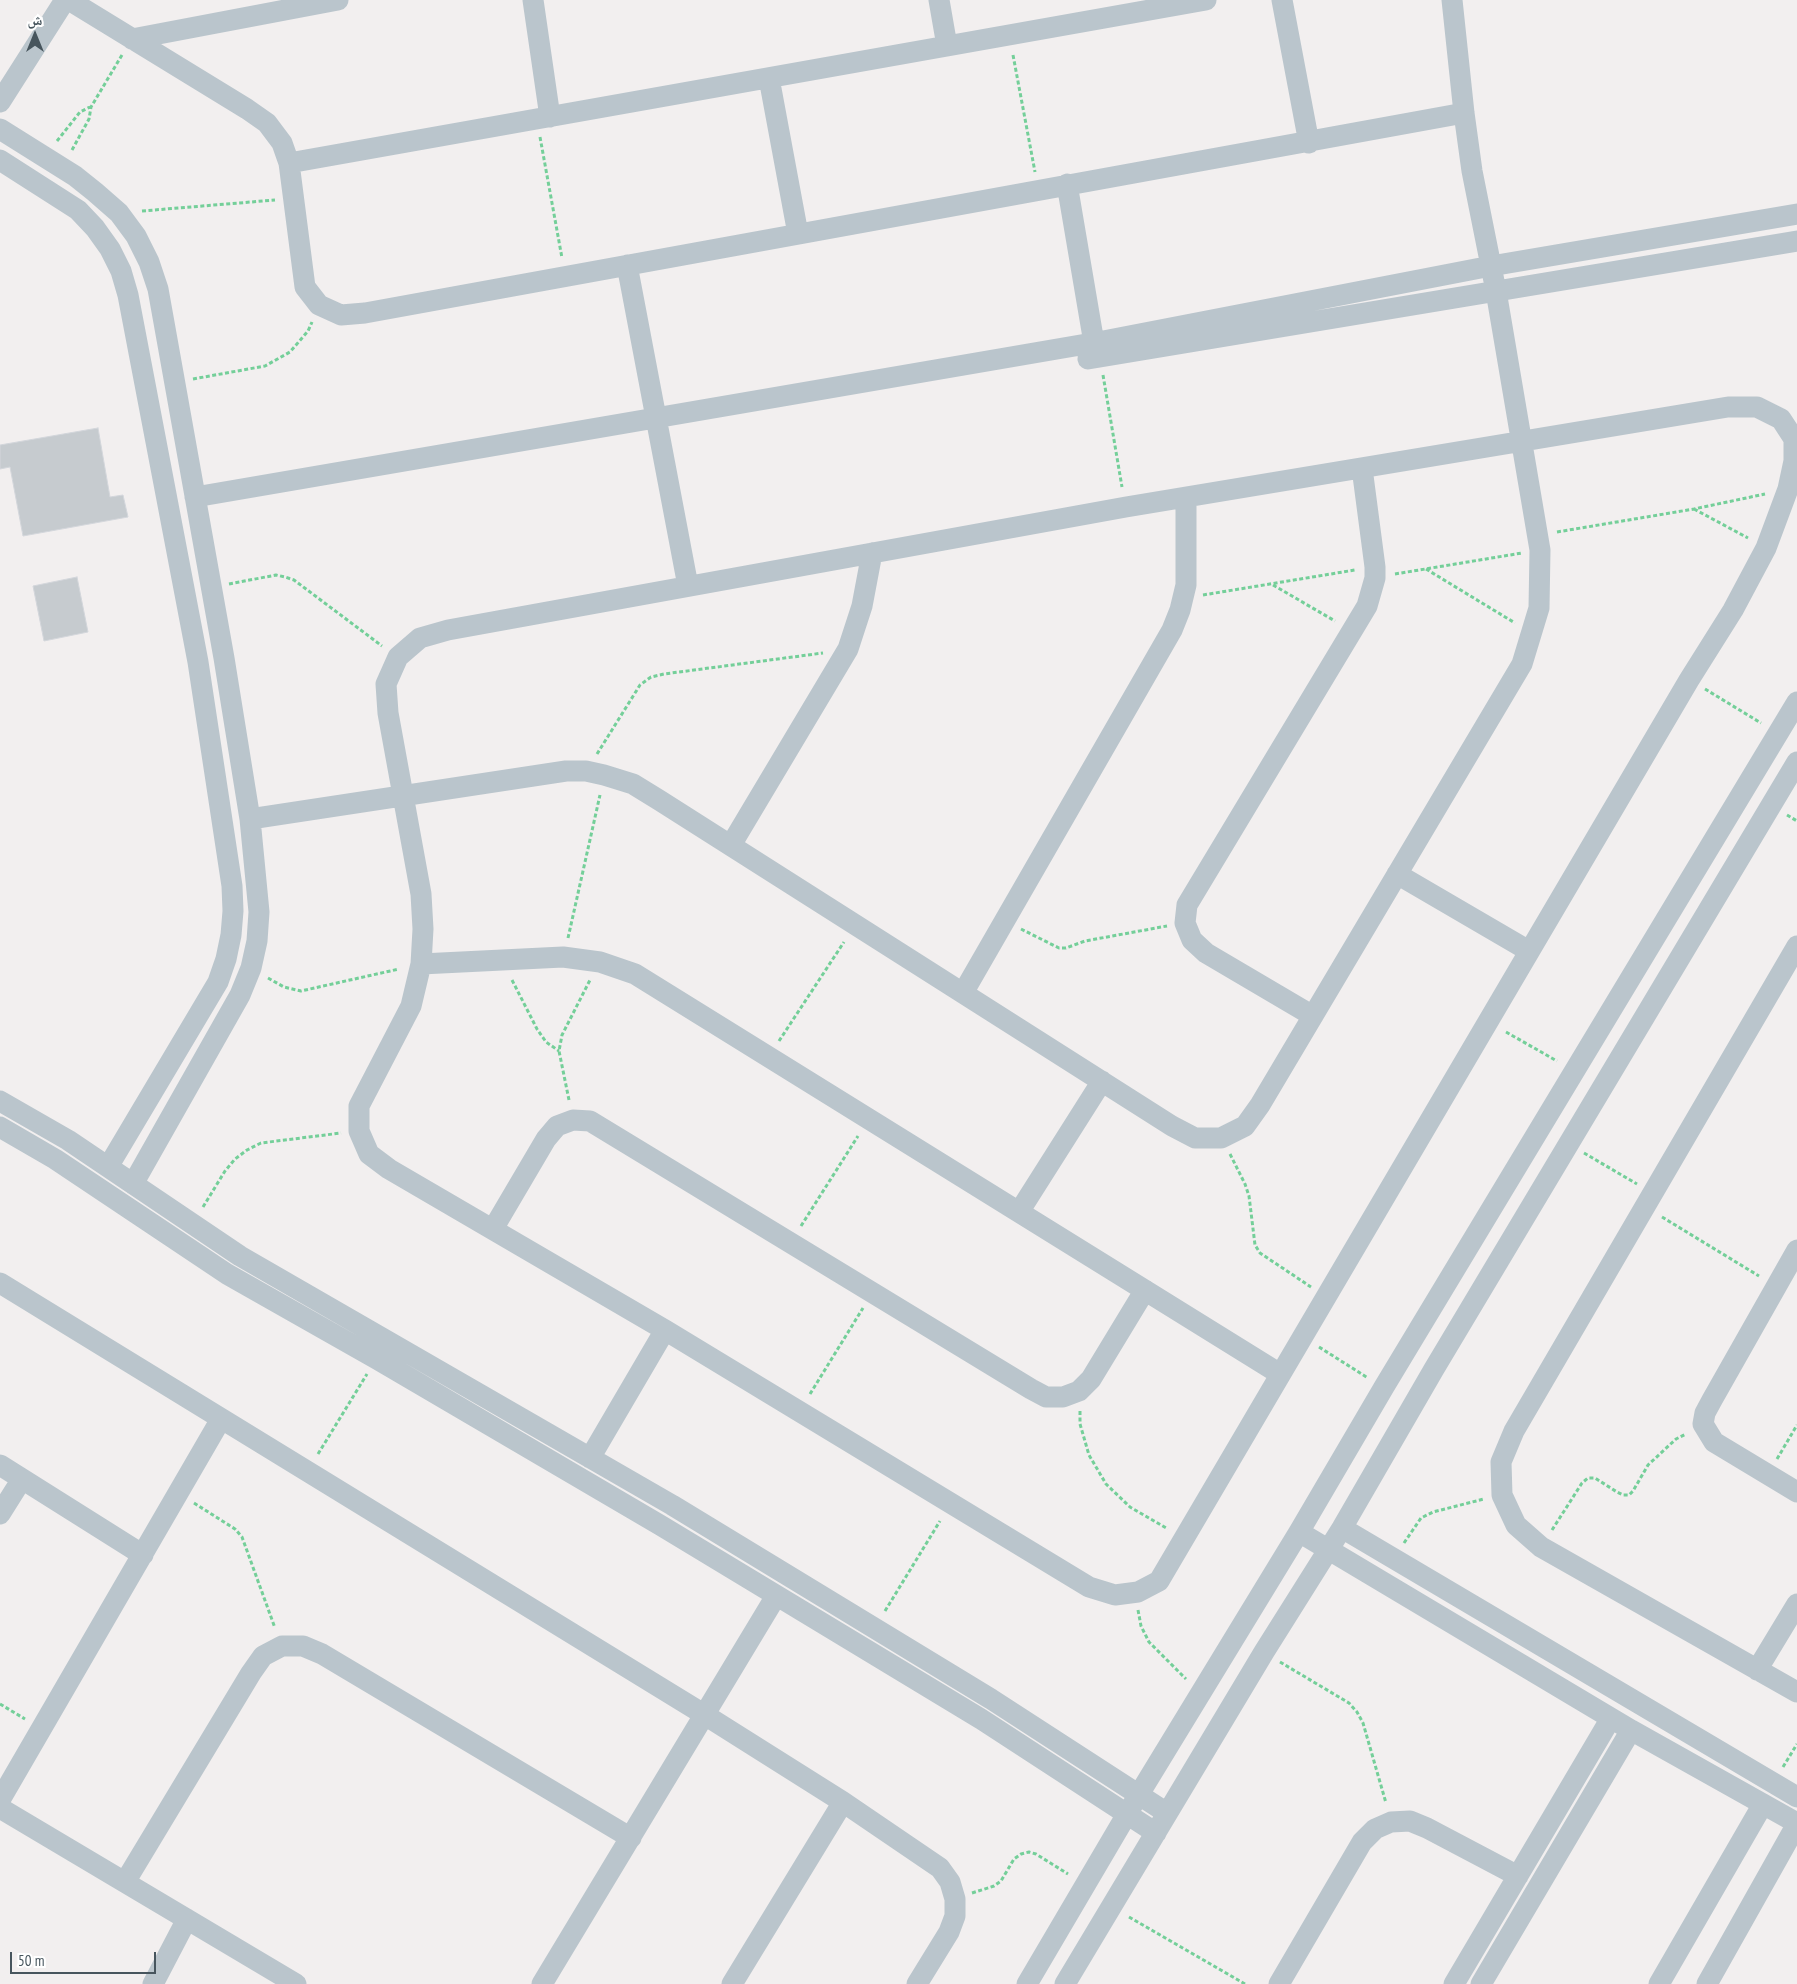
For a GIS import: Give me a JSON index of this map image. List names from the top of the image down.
{
  "scale_bar": "50 m",
  "north": "top"
}
